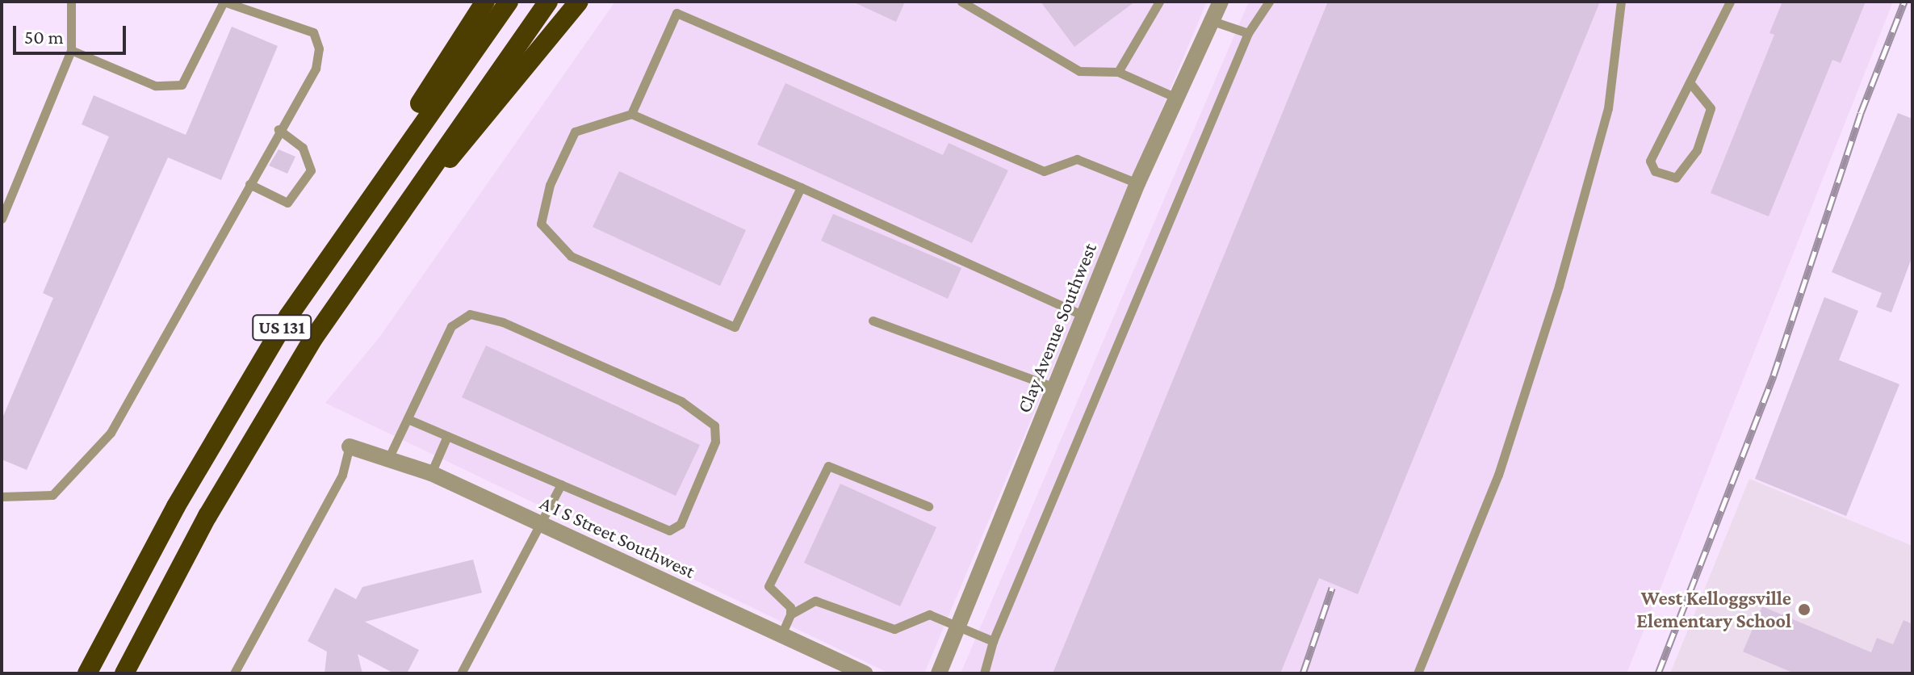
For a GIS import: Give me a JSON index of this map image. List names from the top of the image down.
{
  "streets": {
    "highway": ["US 131"],
    "street": ["Clay Avenue Southwest", "A I S Street Southwest"]
  },
  "places": ["West Kelloggsville Elementary School"],
  "scale_bar": "50 m"
}
